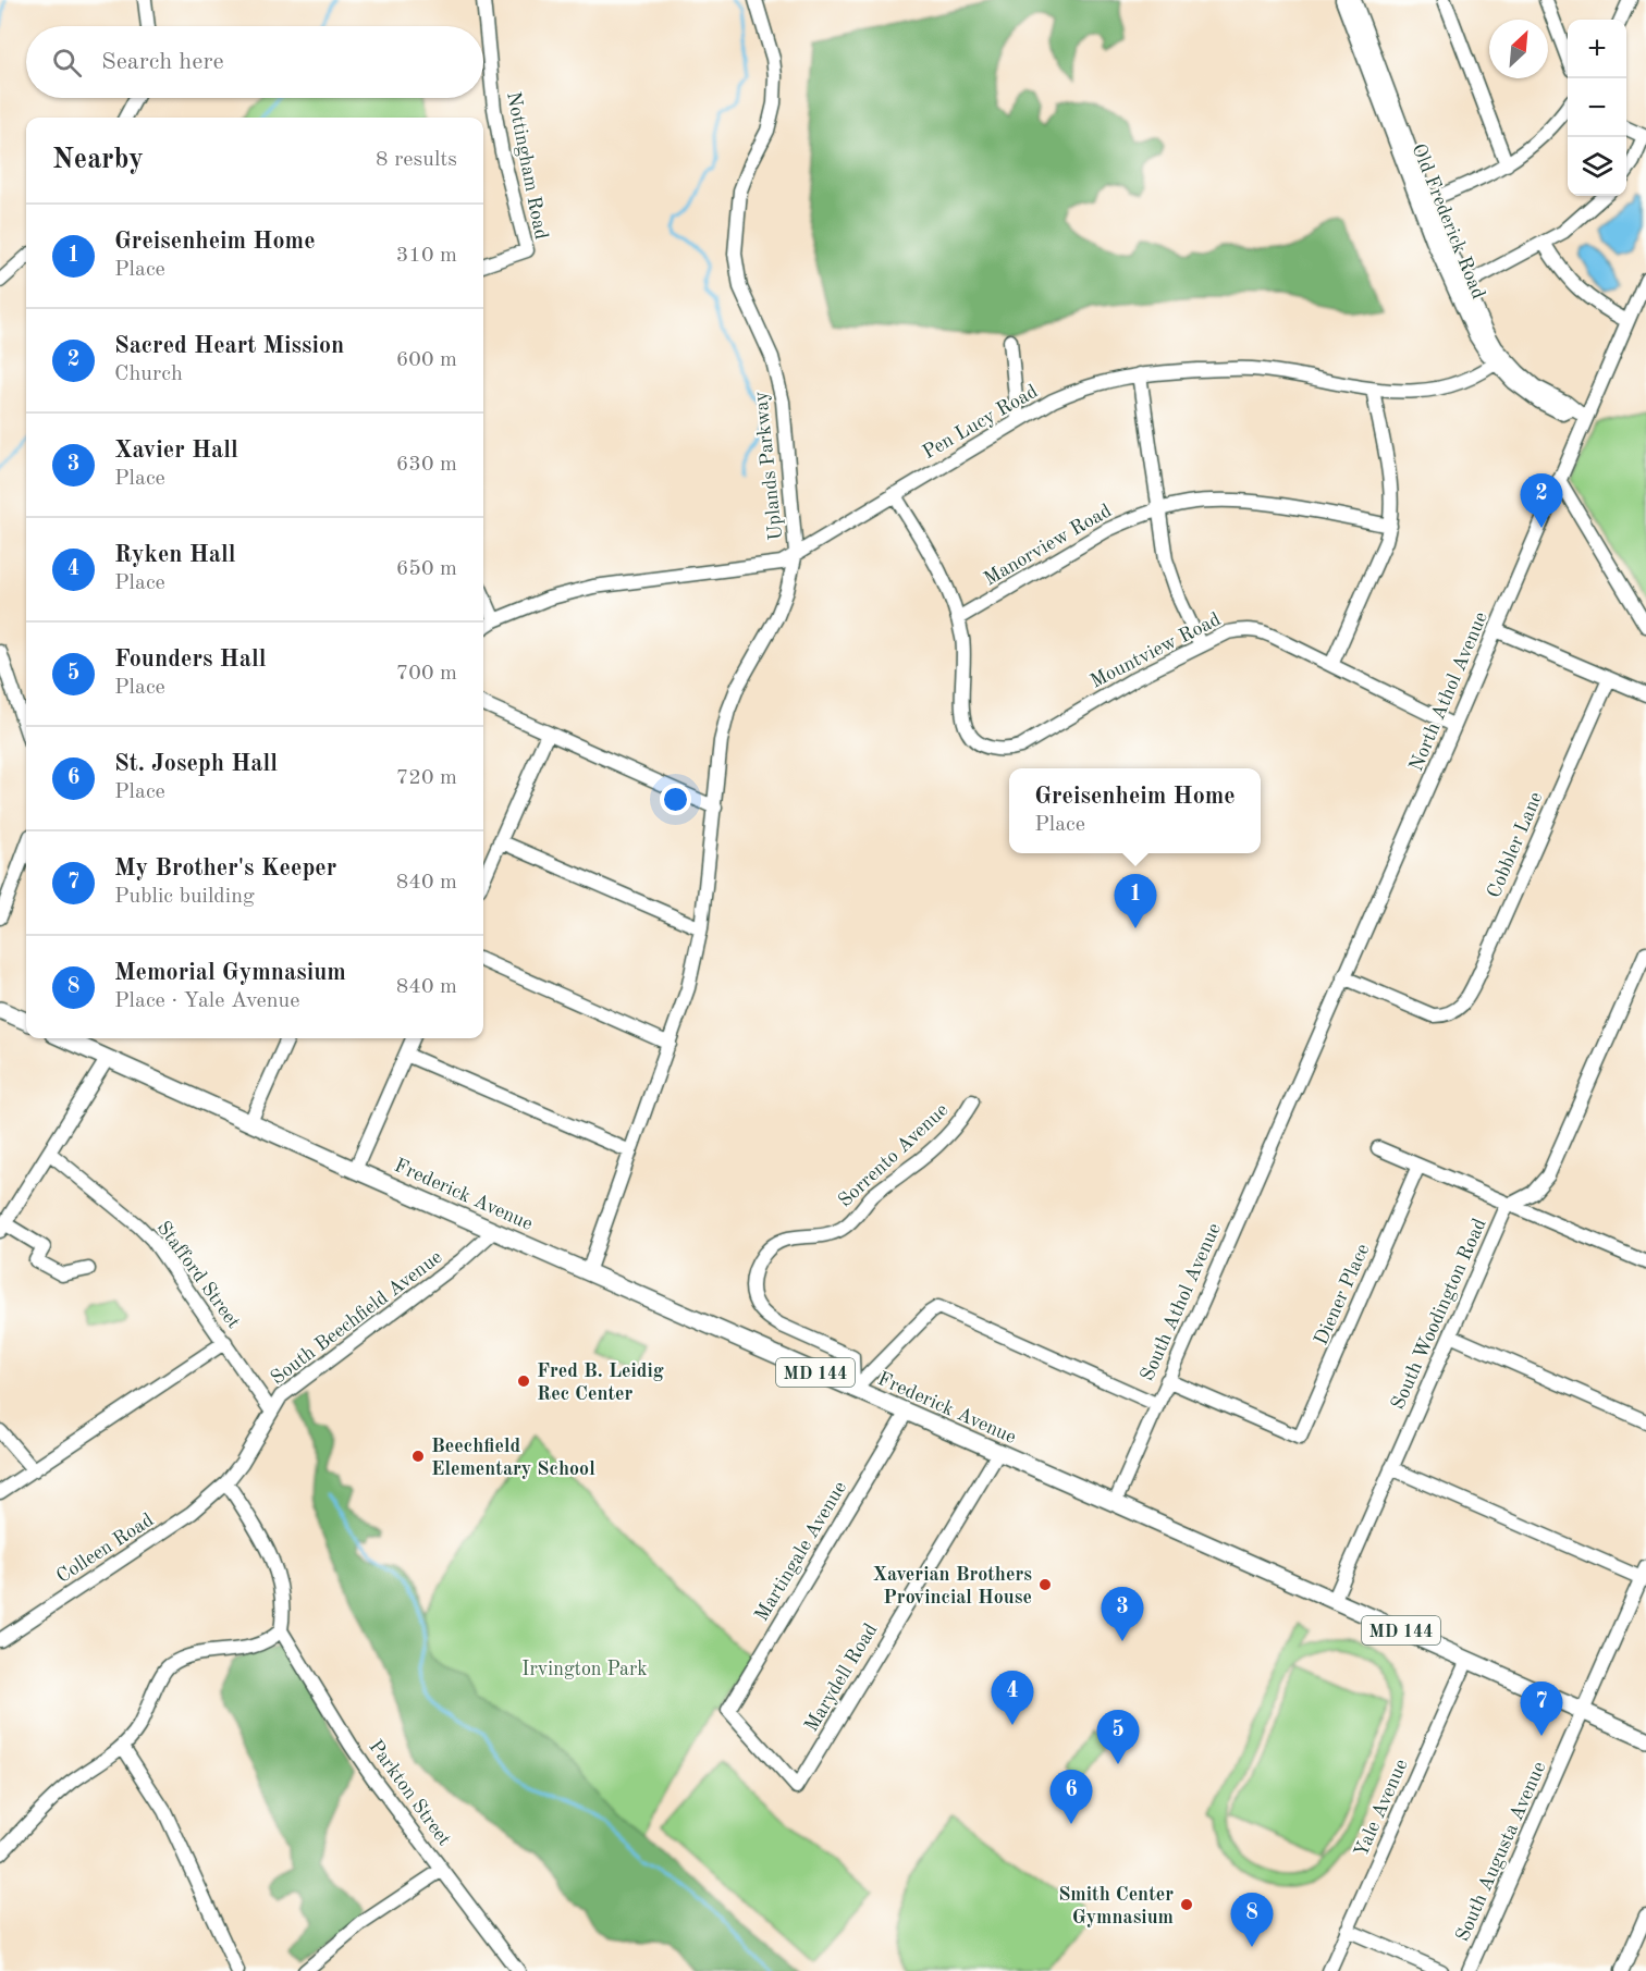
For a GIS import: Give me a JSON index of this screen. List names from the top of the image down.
{
  "streets": {
    "main road": ["Frederick Avenue", "MD 144"],
    "street": [
      "Nottingham Road",
      "Old Frederick Road",
      "Pen Lucy Road",
      "Uplands Parkway",
      "Manorview Road",
      "Mountview Road",
      "North Athol Avenue",
      "Cobbler Lane",
      "Sorrento Avenue",
      "Stafford Street",
      "Diener Place",
      "South Athol Avenue",
      "South Woodington Road",
      "South Beechfield Avenue",
      "Colleen Road",
      "Martingale Avenue",
      "Marydell Road",
      "Parkton Street",
      "Yale Avenue",
      "South Augusta Avenue"
    ]
  },
  "crossings": [
    ["Old Frederick Road", "Pen Lucy Road"],
    ["Old Frederick Road", "North Athol Avenue"],
    ["Pen Lucy Road", "Uplands Parkway"],
    ["Manorview Road", "Mountview Road"],
    ["Mountview Road", "North Athol Avenue"],
    ["North Athol Avenue", "Cobbler Lane"],
    ["North Athol Avenue", "South Athol Avenue"],
    ["Sorrento Avenue", "Frederick Avenue"],
    ["Frederick Avenue", "South Athol Avenue"],
    ["Frederick Avenue", "South Woodington Road"],
    ["Frederick Avenue", "South Beechfield Avenue"],
    ["Frederick Avenue", "Martingale Avenue"],
    ["Frederick Avenue", "Marydell Road"],
    ["Frederick Avenue", "Yale Avenue"],
    ["Frederick Avenue", "South Augusta Avenue"],
    ["Stafford Street", "South Beechfield Avenue"],
    ["Diener Place", "South Athol Avenue"],
    ["South Beechfield Avenue", "Colleen Road"],
    ["Martingale Avenue", "Marydell Road"]
  ],
  "parks": ["Irvington Park"],
  "places": [
    "Fred B. Leidig Rec Center",
    "Beechfield Elementary School",
    "Xaverian Brothers Provincial House",
    "Smith Center Gymnasium"
  ],
  "north": "top right",
  "page": {
    "map_buttons": ["+", "−"],
    "search": "Search here",
    "heading": ["Nearby", "8 results"],
    "list": [
      {
        "mark": "1",
        "name": "Greisenheim Home",
        "note": "Place",
        "value": "310 m"
      },
      {
        "mark": "2",
        "name": "Sacred Heart Mission",
        "note": "Church",
        "value": "600 m"
      },
      {
        "mark": "3",
        "name": "Xavier Hall",
        "note": "Place",
        "value": "630 m"
      },
      {
        "mark": "4",
        "name": "Ryken Hall",
        "note": "Place",
        "value": "650 m"
      },
      {
        "mark": "5",
        "name": "Founders Hall",
        "note": "Place",
        "value": "700 m"
      },
      {
        "mark": "6",
        "name": "St. Joseph Hall",
        "note": "Place",
        "value": "720 m"
      },
      {
        "mark": "7",
        "name": "My Brother's Keeper",
        "note": "Public building",
        "value": "840 m"
      },
      {
        "mark": "8",
        "name": "Memorial Gymnasium",
        "note": "Place · Yale Avenue",
        "value": "840 m"
      }
    ],
    "pins": [
      "2",
      "1",
      "3",
      "4",
      "7",
      "5",
      "6",
      "8"
    ],
    "popup": ["Greisenheim Home", "Place"]
  }
}
